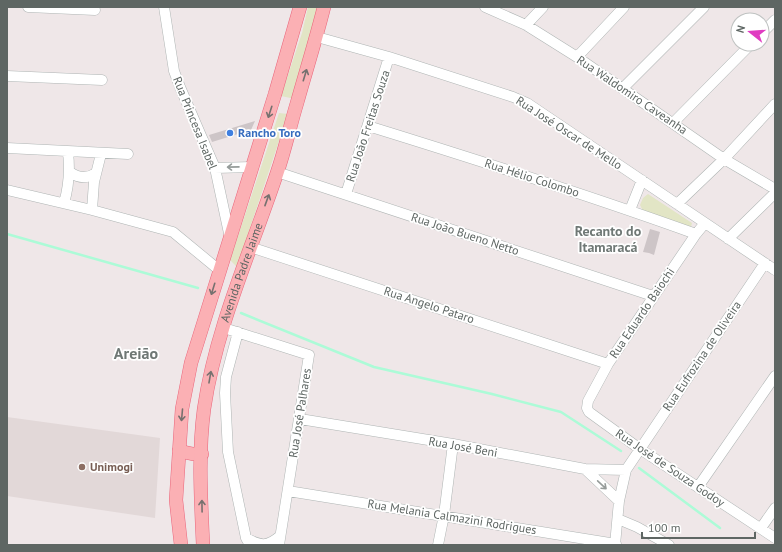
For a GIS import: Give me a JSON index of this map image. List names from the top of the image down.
{
  "streets": {
    "main road": ["Avenida Padre Jaime"],
    "street": [
      "Rua Waldomiro Caveanha",
      "Rua Princesa Isabel",
      "Rua João Freitas Souza",
      "Rua José Oscar de Mello",
      "Rua Hélio Colombo",
      "Rua João Bueno Netto",
      "Rua Angelo Pataro",
      "Rua Eduardo Baiochi",
      "Rua Eufrozina de Oliveira",
      "Rua José Palhares",
      "Rua José Beni",
      "Rua José de Souza Godoy",
      "Rua Melania Calmazini Rodrigues"
    ]
  },
  "crossings": [
    ["Rua Princesa Isabel", "Avenida Padre Jaime"],
    ["Rua João Freitas Souza", "Rua José Oscar de Mello"],
    ["Rua João Freitas Souza", "Rua Hélio Colombo"],
    ["Rua João Freitas Souza", "Rua João Bueno Netto"],
    ["Rua José Oscar de Mello", "Avenida Padre Jaime"],
    ["Rua José Oscar de Mello", "Rua Eduardo Baiochi"],
    ["Rua José Oscar de Mello", "Rua Eufrozina de Oliveira"],
    ["Rua Hélio Colombo", "Rua Eduardo Baiochi"],
    ["Rua João Bueno Netto", "Avenida Padre Jaime"],
    ["Rua João Bueno Netto", "Rua Eduardo Baiochi"],
    ["Avenida Padre Jaime", "Rua Angelo Pataro"],
    ["Avenida Padre Jaime", "Rua José Palhares"],
    ["Rua Angelo Pataro", "Rua Eduardo Baiochi"],
    ["Rua Eduardo Baiochi", "Rua José de Souza Godoy"],
    ["Rua Eufrozina de Oliveira", "Rua José Beni"],
    ["Rua Eufrozina de Oliveira", "Rua José de Souza Godoy"],
    ["Rua José Palhares", "Rua José Beni"],
    ["Rua José Palhares", "Rua Melania Calmazini Rodrigues"]
  ],
  "districts": ["Recanto do Itamaracá", "Areião"],
  "places": ["Rancho Toro", "Unimogi"],
  "scale_bar": "100 m",
  "north": "left"
}
